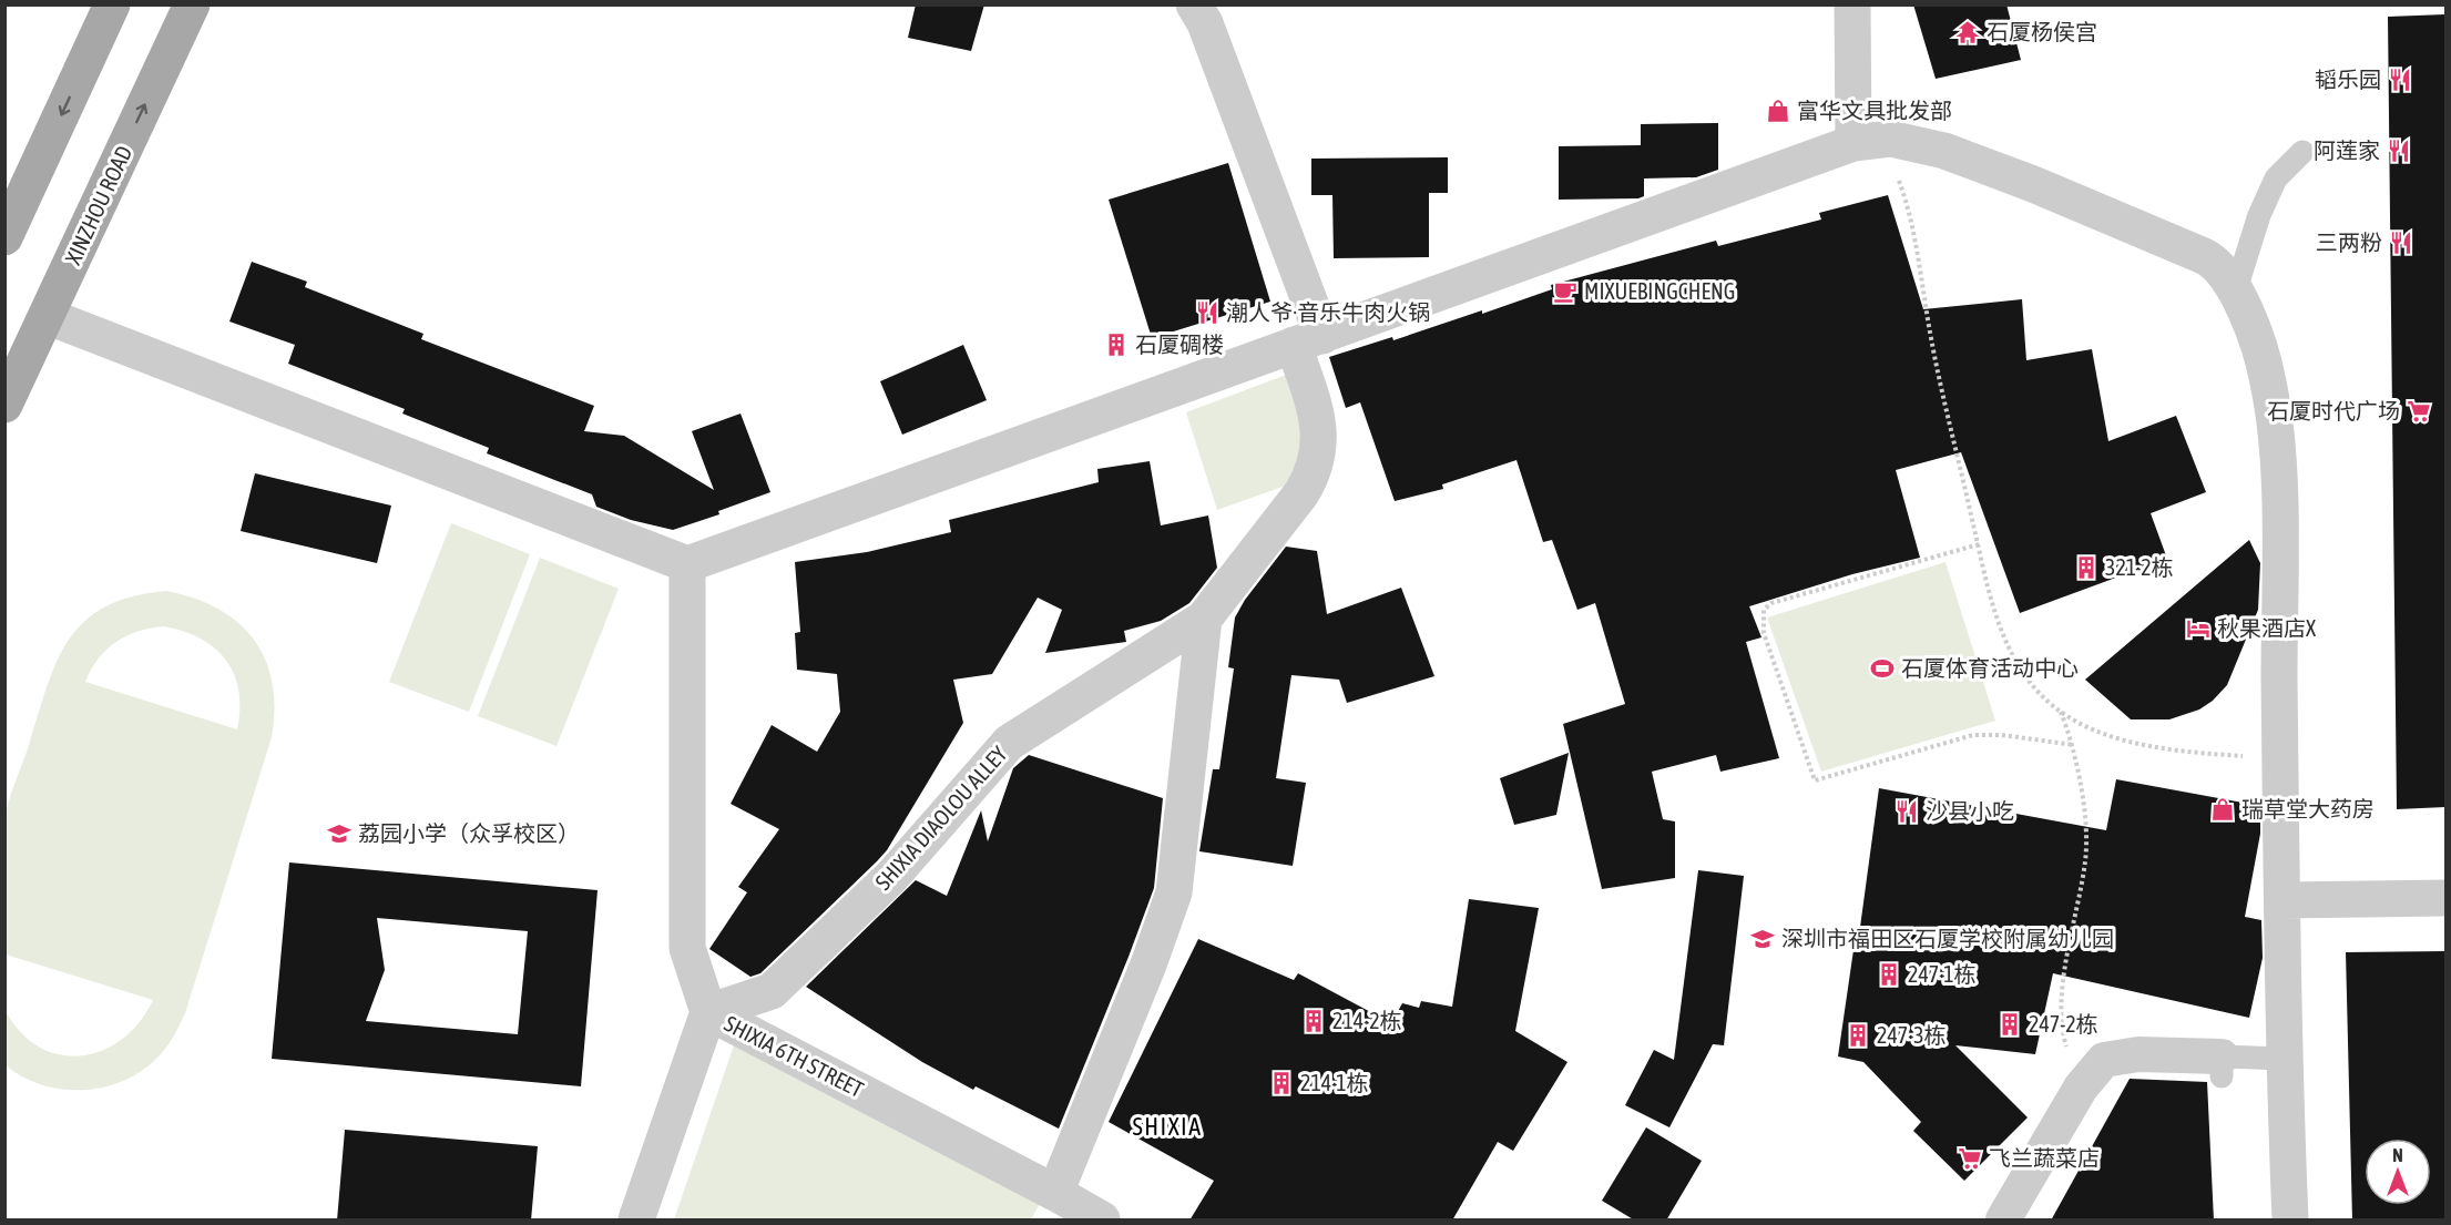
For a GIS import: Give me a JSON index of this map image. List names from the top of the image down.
{
  "streets": {
    "main road": ["XINZHOU ROAD"],
    "street": ["SHIXIA DIAOLOU ALLEY", "SHIXIA 6TH STREET"]
  },
  "crossings": [
    ["SHIXIA DIAOLOU ALLEY", "SHIXIA 6TH STREET"]
  ],
  "districts": ["SHIXIA"],
  "places": {
    "temple": ["石厦杨侯宫"],
    "restaurant": [
      "韬乐园",
      "阿莲家",
      "三两粉",
      "潮人爷·音乐牛肉火锅",
      "沙县小吃"
    ],
    "shop": ["富华文具批发部", "瑞草堂大药房"],
    "cafe": ["MIXUEBINGCHENG"],
    "building": [
      "石厦碉楼",
      "321-2栋",
      "247-1栋",
      "214-2栋",
      "247-2栋",
      "247-3栋",
      "214-1栋"
    ],
    "supermarket": ["石厦时代广场", "飞兰蔬菜店"],
    "hotel": ["秋果酒店X"],
    "sports": ["石厦体育活动中心"],
    "school or university": ["荔园小学（众孚校区）", "深圳市福田区石厦学校附属幼儿园"]
  },
  "north": "top"
}
